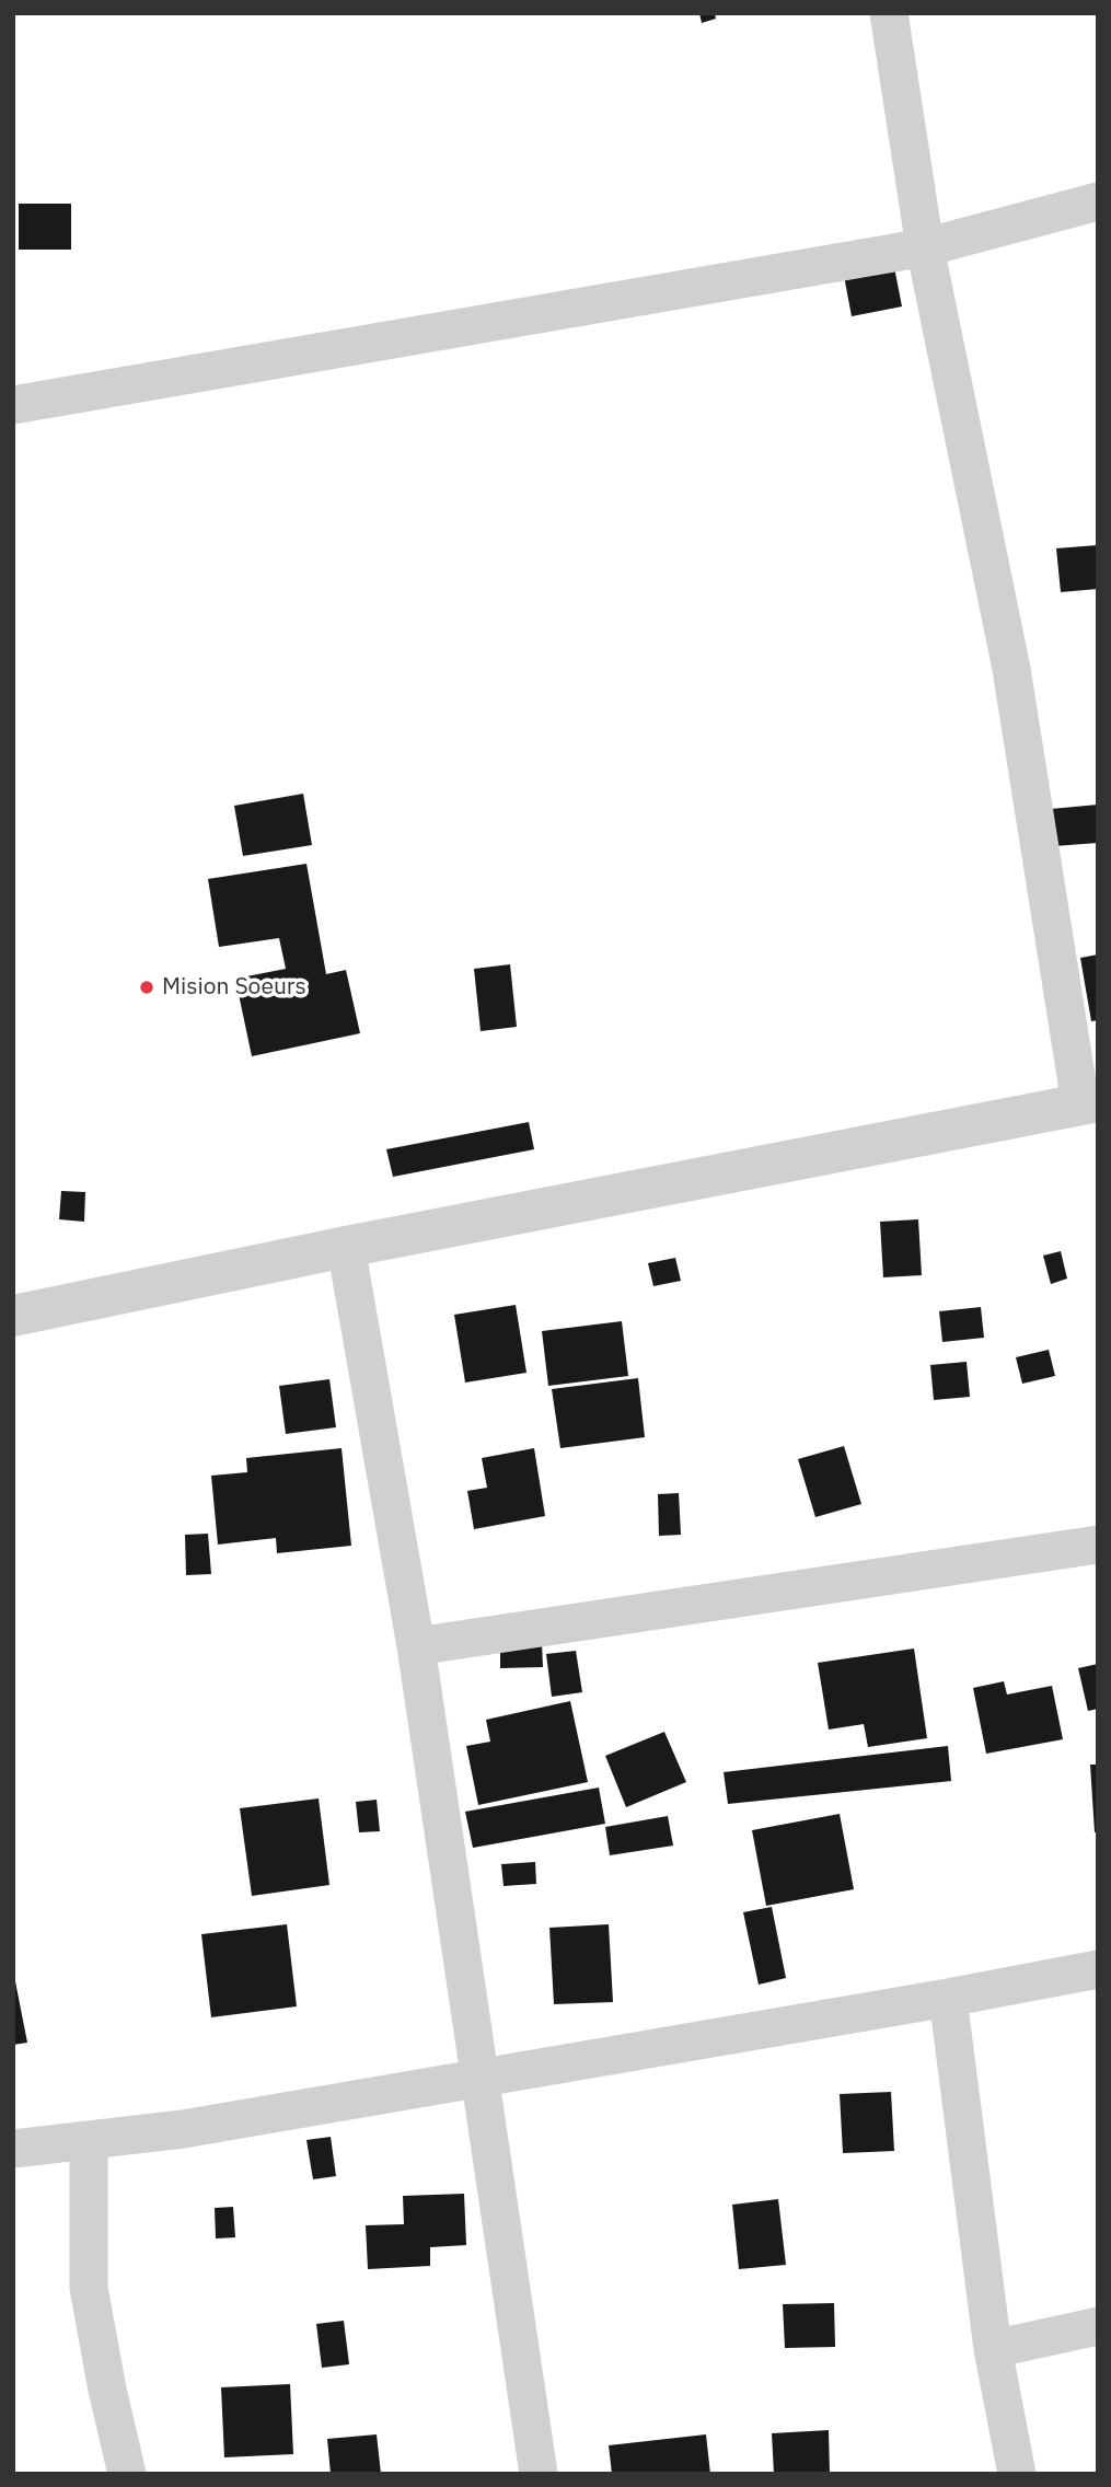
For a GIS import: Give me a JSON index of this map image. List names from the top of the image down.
{
  "places": ["Mision Soeurs"]
}
